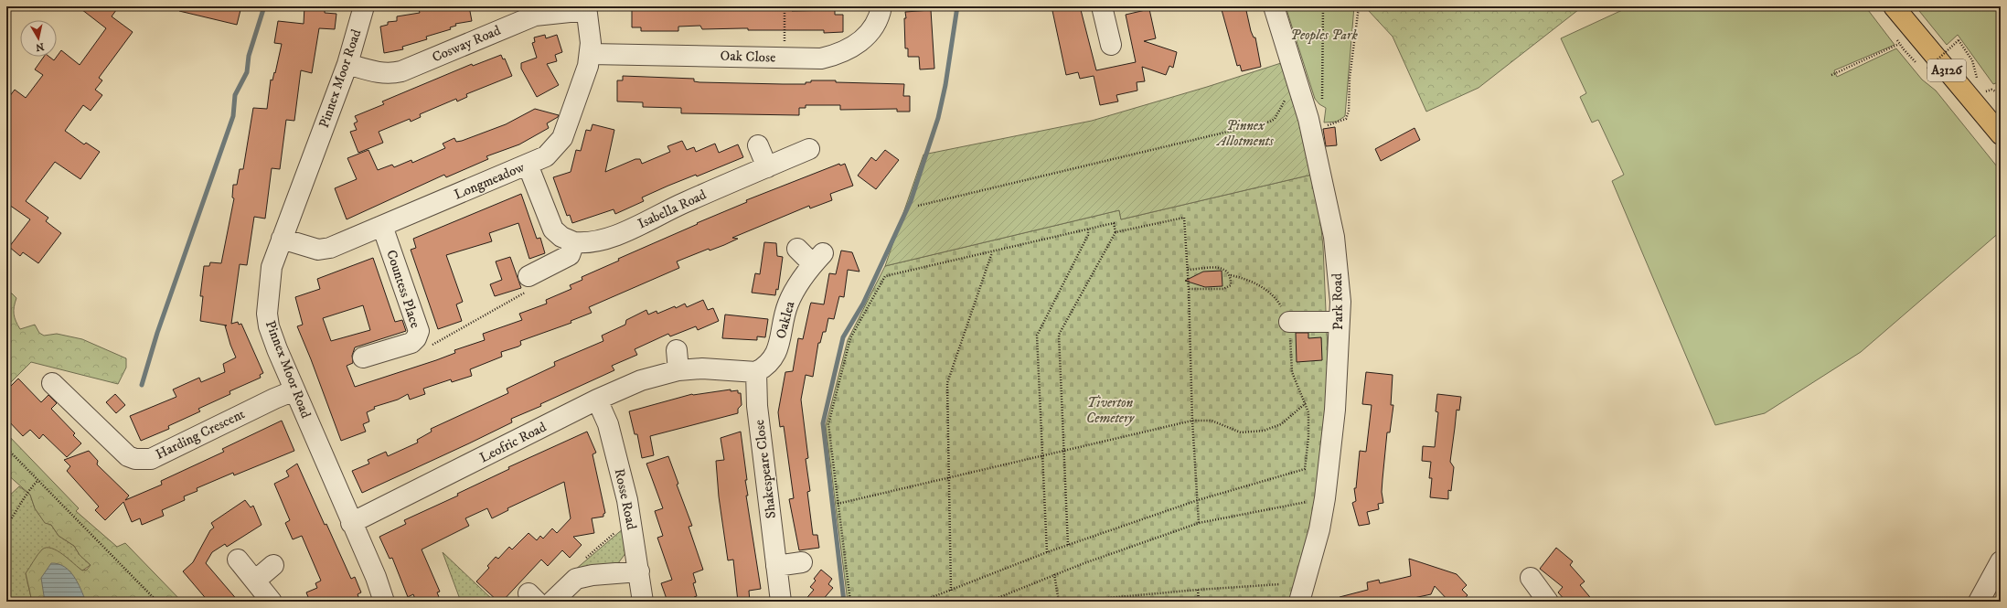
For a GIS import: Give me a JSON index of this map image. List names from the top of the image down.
{
  "streets": {
    "main road": ["A3126"],
    "street": [
      "Cosway Road",
      "Oak Close",
      "Pinnex Moor Road",
      "Longmeadow",
      "Isabella Road",
      "Countess Place",
      "Park Road",
      "Oaklea",
      "Harding Crescent",
      "Leofric Road",
      "Shakespeare Close",
      "Rosse Road"
    ]
  },
  "crossings": [
    ["Cosway Road", "Pinnex Moor Road"],
    ["Cosway Road", "Longmeadow"],
    ["Oak Close", "Longmeadow"],
    ["Pinnex Moor Road", "Longmeadow"],
    ["Pinnex Moor Road", "Harding Crescent"],
    ["Pinnex Moor Road", "Leofric Road"],
    ["Longmeadow", "Isabella Road"],
    ["Longmeadow", "Countess Place"],
    ["Oaklea", "Leofric Road"],
    ["Oaklea", "Shakespeare Close"],
    ["Leofric Road", "Shakespeare Close"],
    ["Leofric Road", "Rosse Road"]
  ],
  "parks": ["Peoples Park", "Pinnex Allotments", "Tiverton Cemetery"],
  "north": "bottom"
}
